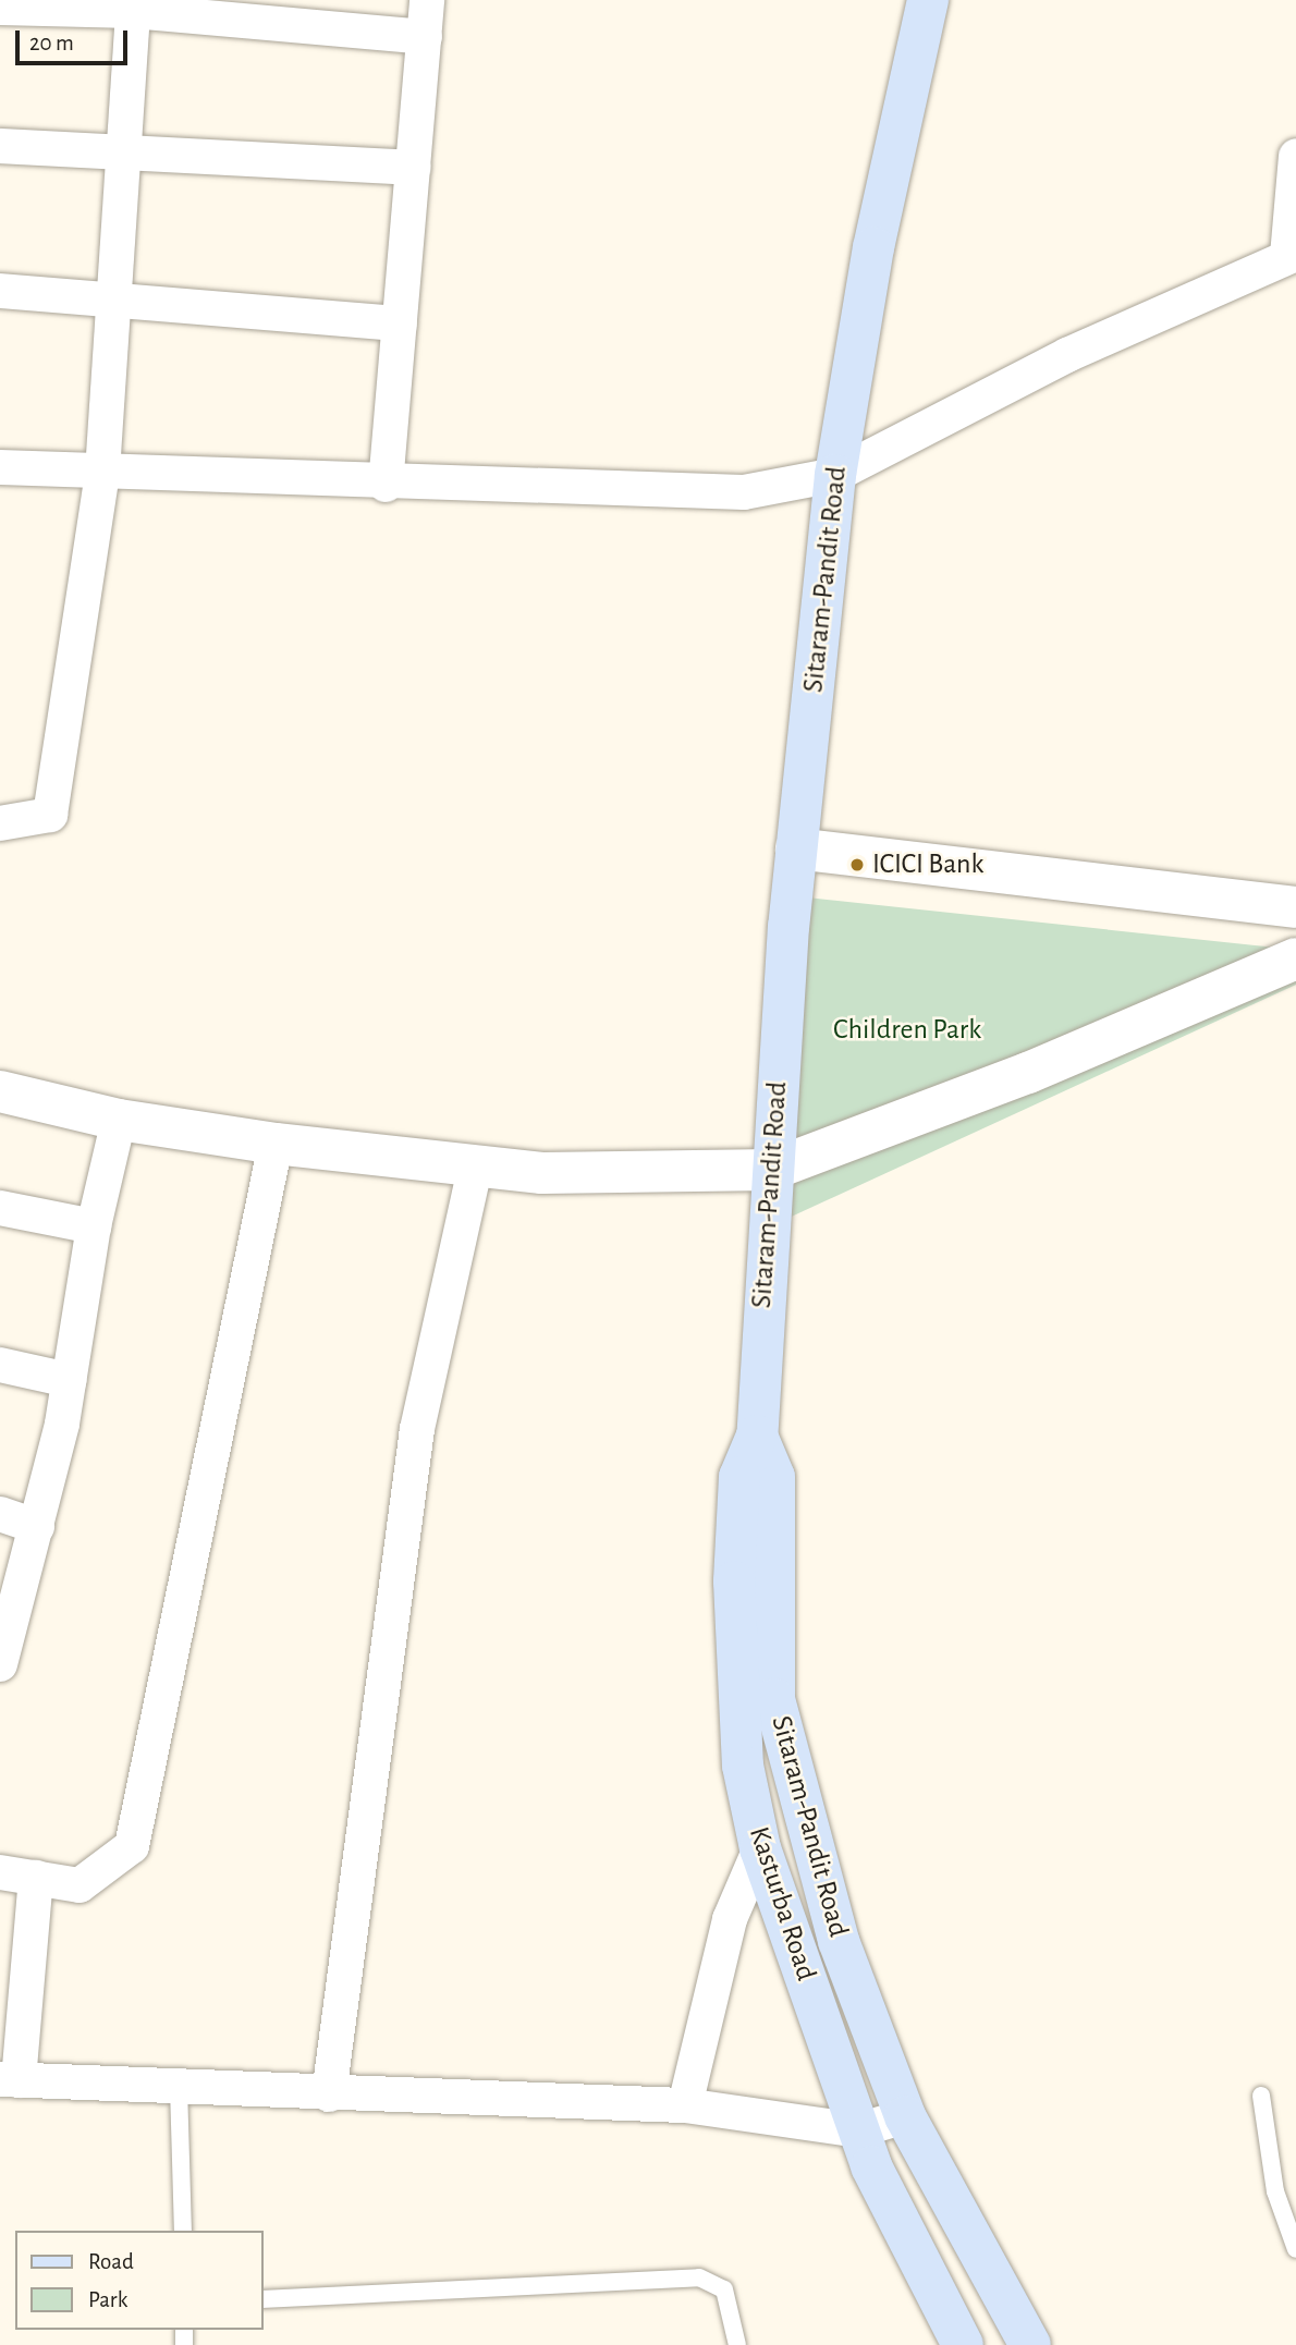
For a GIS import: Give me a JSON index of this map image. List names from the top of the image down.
{
  "streets": {
    "main road": ["Sitaram-Pandit Road", "Kasturba Road"]
  },
  "crossings": [
    ["Sitaram-Pandit Road", "Kasturba Road"]
  ],
  "parks": ["Children Park"],
  "places": ["ICICI Bank"],
  "legend": ["Road", "Park"],
  "scale_bar": "20 m"
}
